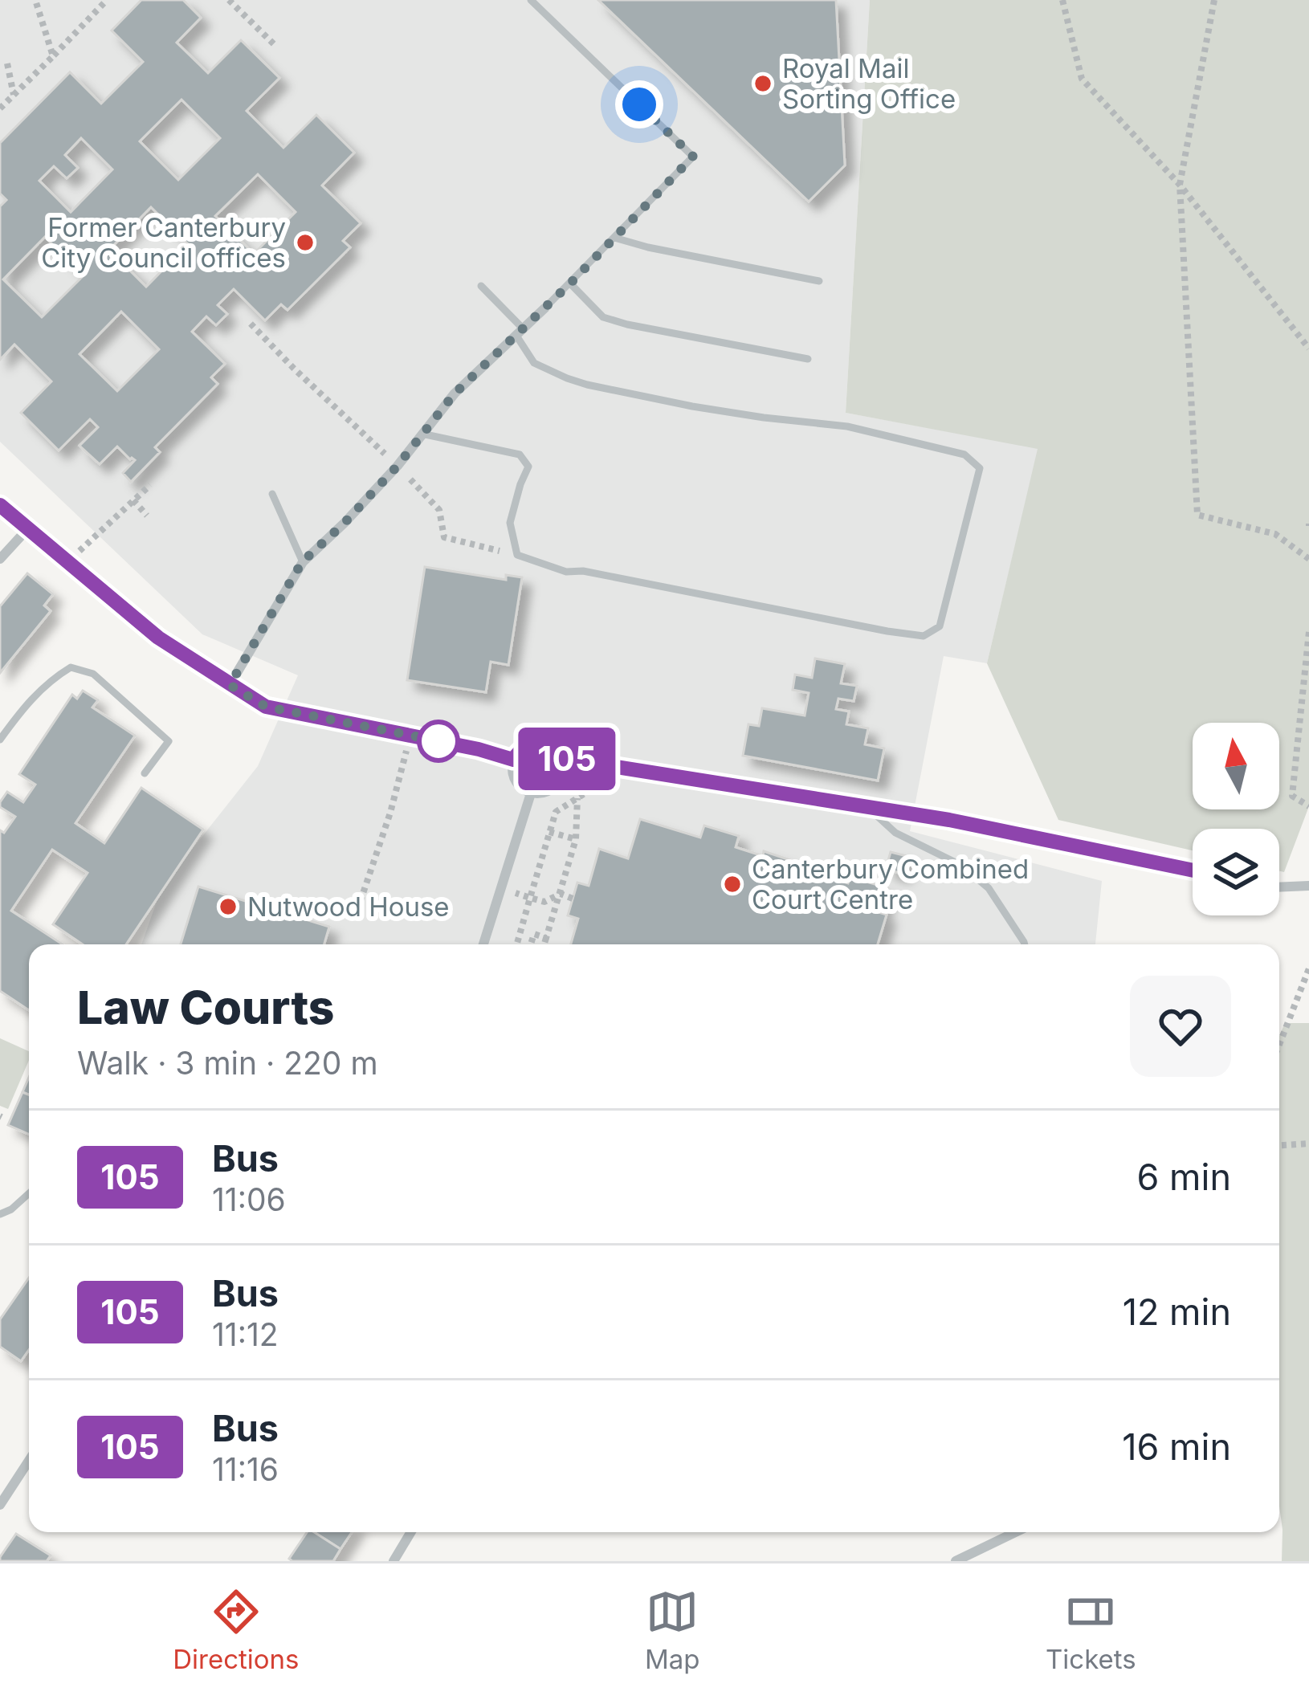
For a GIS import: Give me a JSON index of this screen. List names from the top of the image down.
{
  "places": [
    "Royal Mail Sorting Office",
    "Former Canterbury City Council offices",
    "Canterbury Combined Court Centre",
    "Nutwood House"
  ],
  "lines": ["bus line 105"],
  "north": "top",
  "page": {
    "on_map": "105",
    "heading": ["Law Courts", "Walk · 3 min · 220 m"],
    "list": [
      {
        "mark": "105",
        "name": "Bus",
        "note": "11:06",
        "value": "6 min"
      },
      {
        "mark": "105",
        "name": "Bus",
        "note": "11:12",
        "value": "12 min"
      },
      {
        "mark": "105",
        "name": "Bus",
        "note": "11:16",
        "value": "16 min"
      }
    ],
    "tabs": ["Directions", "Map", "Tickets"]
  }
}
